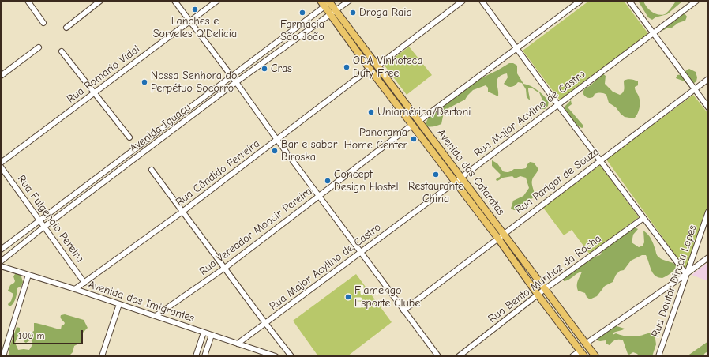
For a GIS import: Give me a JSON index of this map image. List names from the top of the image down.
{
  "streets": {
    "main road": ["Avenida das Cataratas"],
    "street": [
      "Rua Romario Vidal",
      "Rua Major Acylino de Castro",
      "Avenida Iguaçu",
      "Rua Cândido Ferreira",
      "Rua Parigot de Souza",
      "Rua Fulgencio Pereira",
      "Rua Vereador Moacir Pereira",
      "Rua Bento Munhoz da Rocha",
      "Rua Doutor Dirceu Lopes",
      "Avenida dos Imigrantes"
    ]
  },
  "crossings": [
    ["Rua Major Acylino de Castro", "Avenida das Cataratas"],
    ["Rua Major Acylino de Castro", "Avenida dos Imigrantes"],
    ["Avenida Iguaçu", "Avenida das Cataratas"],
    ["Avenida Iguaçu", "Rua Fulgencio Pereira"],
    ["Avenida das Cataratas", "Rua Cândido Ferreira"],
    ["Avenida das Cataratas", "Rua Parigot de Souza"],
    ["Avenida das Cataratas", "Rua Vereador Moacir Pereira"],
    ["Avenida das Cataratas", "Rua Bento Munhoz da Rocha"],
    ["Rua Cândido Ferreira", "Rua Fulgencio Pereira"],
    ["Rua Cândido Ferreira", "Avenida dos Imigrantes"],
    ["Rua Vereador Moacir Pereira", "Avenida dos Imigrantes"]
  ],
  "places": [
    "Lanches e Sorvetes Q'Delicia",
    "Farmácia São João",
    "Droga Raia",
    "ODA Vinhoteca Duty Free",
    "Cras",
    "Nossa Senhora do Perpétuo Socorro",
    "Uniamérica/Bertoni",
    "Panorama Home Center",
    "Bar e sabor Biroska",
    "Restaurante China",
    "Concept Design Hostel",
    "Flamengo Esporte Clube"
  ],
  "scale_bar": "100 m"
}
